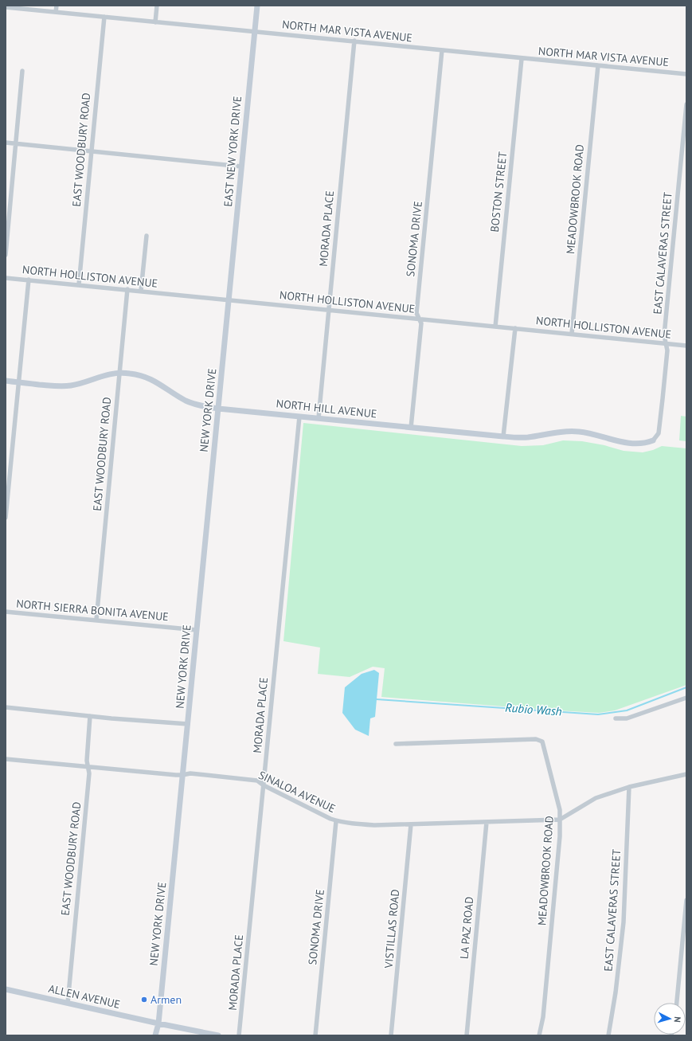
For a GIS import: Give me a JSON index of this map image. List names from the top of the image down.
{
  "streets": {
    "street": [
      "NORTH MAR VISTA AVENUE",
      "EAST WOODBURY ROAD",
      "EAST NEW YORK DRIVE",
      "BOSTON STREET",
      "MEADOWBROOK ROAD",
      "MORADA PLACE",
      "SONOMA DRIVE",
      "EAST CALAVERAS STREET",
      "NORTH HOLLISTON AVENUE",
      "NORTH HILL AVENUE",
      "NEW YORK DRIVE",
      "NORTH SIERRA BONITA AVENUE",
      "SINALOA AVENUE",
      "LA PAZ ROAD",
      "VISTILLAS ROAD",
      "ALLEN AVENUE"
    ]
  },
  "crossings": [
    ["NORTH MAR VISTA AVENUE", "EAST WOODBURY ROAD"],
    ["NORTH MAR VISTA AVENUE", "EAST NEW YORK DRIVE"],
    ["NORTH MAR VISTA AVENUE", "BOSTON STREET"],
    ["NORTH MAR VISTA AVENUE", "MEADOWBROOK ROAD"],
    ["NORTH MAR VISTA AVENUE", "MORADA PLACE"],
    ["NORTH MAR VISTA AVENUE", "SONOMA DRIVE"],
    ["EAST WOODBURY ROAD", "NORTH HOLLISTON AVENUE"],
    ["EAST WOODBURY ROAD", "NORTH HILL AVENUE"],
    ["EAST WOODBURY ROAD", "NORTH SIERRA BONITA AVENUE"],
    ["EAST WOODBURY ROAD", "SINALOA AVENUE"],
    ["EAST WOODBURY ROAD", "ALLEN AVENUE"],
    ["EAST NEW YORK DRIVE", "NORTH HOLLISTON AVENUE"],
    ["EAST NEW YORK DRIVE", "NEW YORK DRIVE"],
    ["BOSTON STREET", "NORTH HOLLISTON AVENUE"],
    ["MEADOWBROOK ROAD", "NORTH HOLLISTON AVENUE"],
    ["MEADOWBROOK ROAD", "SINALOA AVENUE"],
    ["MORADA PLACE", "NORTH HOLLISTON AVENUE"],
    ["MORADA PLACE", "NORTH HILL AVENUE"],
    ["MORADA PLACE", "SINALOA AVENUE"],
    ["SONOMA DRIVE", "NORTH HOLLISTON AVENUE"],
    ["SONOMA DRIVE", "NORTH HILL AVENUE"],
    ["SONOMA DRIVE", "SINALOA AVENUE"],
    ["EAST CALAVERAS STREET", "NORTH HOLLISTON AVENUE"],
    ["EAST CALAVERAS STREET", "NORTH HILL AVENUE"],
    ["EAST CALAVERAS STREET", "SINALOA AVENUE"],
    ["NORTH HOLLISTON AVENUE", "NEW YORK DRIVE"],
    ["NORTH HILL AVENUE", "NEW YORK DRIVE"],
    ["NEW YORK DRIVE", "NORTH SIERRA BONITA AVENUE"],
    ["NEW YORK DRIVE", "SINALOA AVENUE"],
    ["NEW YORK DRIVE", "ALLEN AVENUE"],
    ["SINALOA AVENUE", "LA PAZ ROAD"],
    ["SINALOA AVENUE", "VISTILLAS ROAD"]
  ],
  "water": ["Rubio Wash"],
  "places": ["Armen"],
  "north": "right"
}
